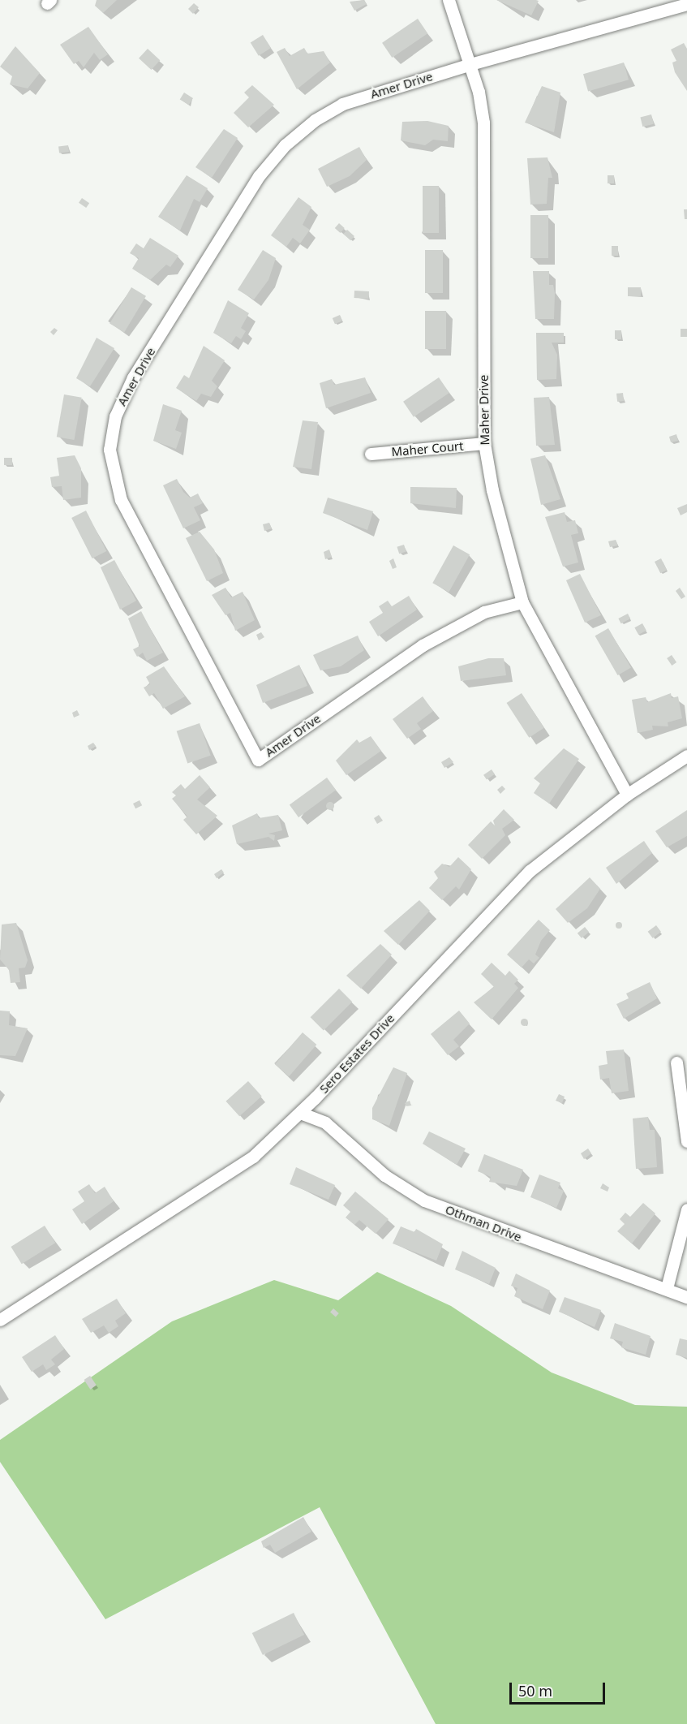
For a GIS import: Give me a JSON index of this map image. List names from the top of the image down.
{
  "streets": {
    "street": [
      "Amer Drive",
      "Maher Drive",
      "Maher Court",
      "Sero Estates Drive",
      "Othman Drive"
    ]
  },
  "crossings": [
    ["Amer Drive", "Maher Drive"],
    ["Maher Drive", "Maher Court"],
    ["Maher Drive", "Sero Estates Drive"],
    ["Sero Estates Drive", "Othman Drive"]
  ],
  "scale_bar": "50 m"
}
